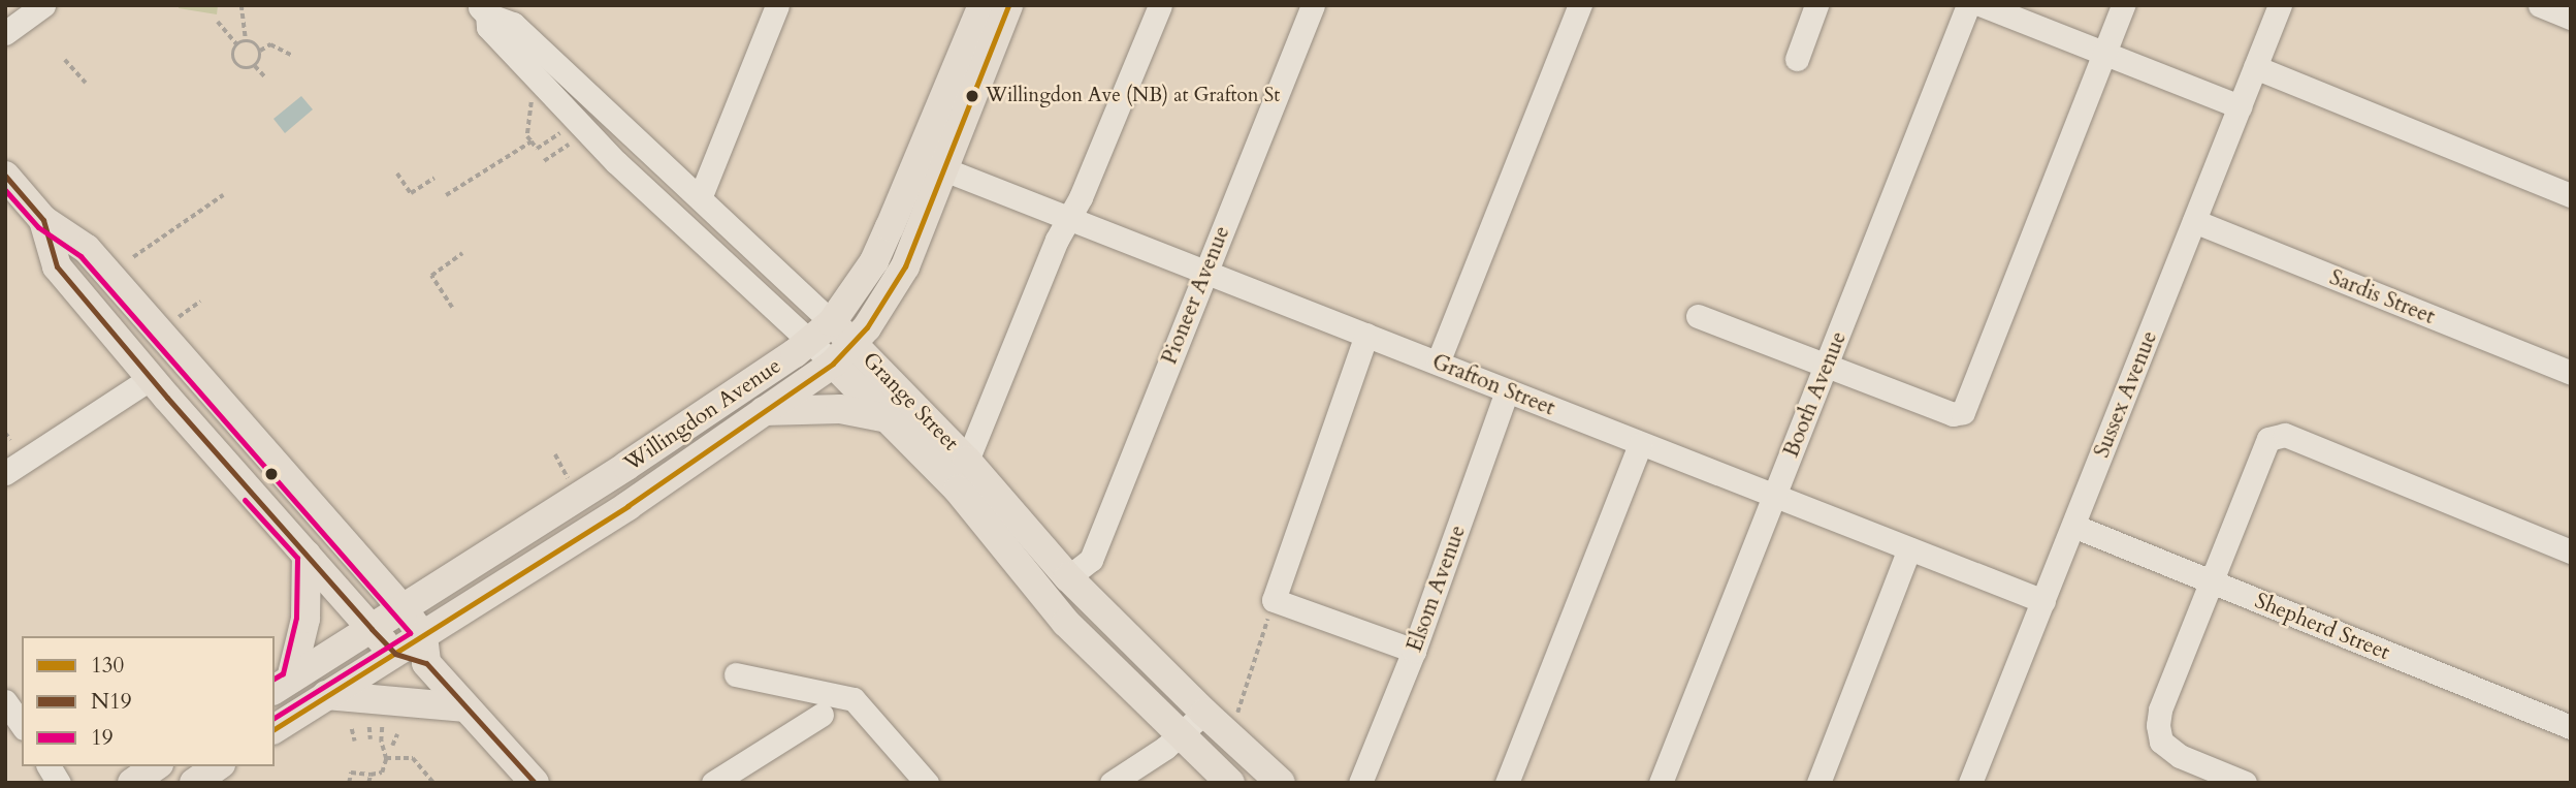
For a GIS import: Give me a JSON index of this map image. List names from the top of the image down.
{
  "streets": {
    "main road": ["Grange Street", "Willingdon Avenue"],
    "street": [
      "Pioneer Avenue",
      "Sardis Street",
      "Grafton Street",
      "Booth Avenue",
      "Sussex Avenue",
      "Elsom Avenue",
      "Shepherd Street"
    ]
  },
  "crossings": [
    ["Pioneer Avenue", "Grafton Street"],
    ["Pioneer Avenue", "Grange Street"],
    ["Sardis Street", "Sussex Avenue"],
    ["Grafton Street", "Booth Avenue"],
    ["Grafton Street", "Sussex Avenue"],
    ["Grafton Street", "Willingdon Avenue"],
    ["Grafton Street", "Elsom Avenue"],
    ["Sussex Avenue", "Shepherd Street"],
    ["Grange Street", "Willingdon Avenue"]
  ],
  "places": ["Willingdon Ave (NB) at Grafton St"],
  "lines": ["transit line 130", "transit line N19", "transit line 19"],
  "legend": ["130", "N19", "19"]
}
